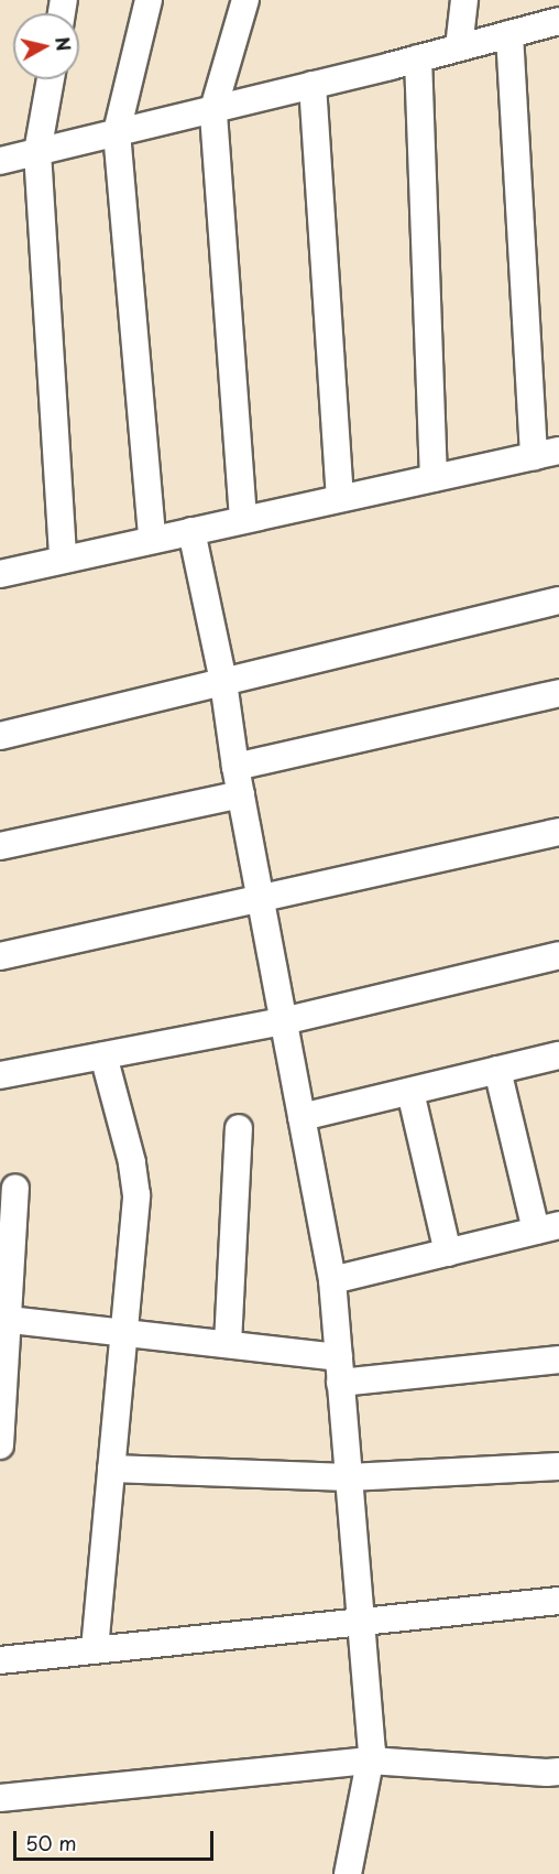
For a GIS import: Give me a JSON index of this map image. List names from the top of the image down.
{
  "scale_bar": "50 m",
  "north": "right"
}
